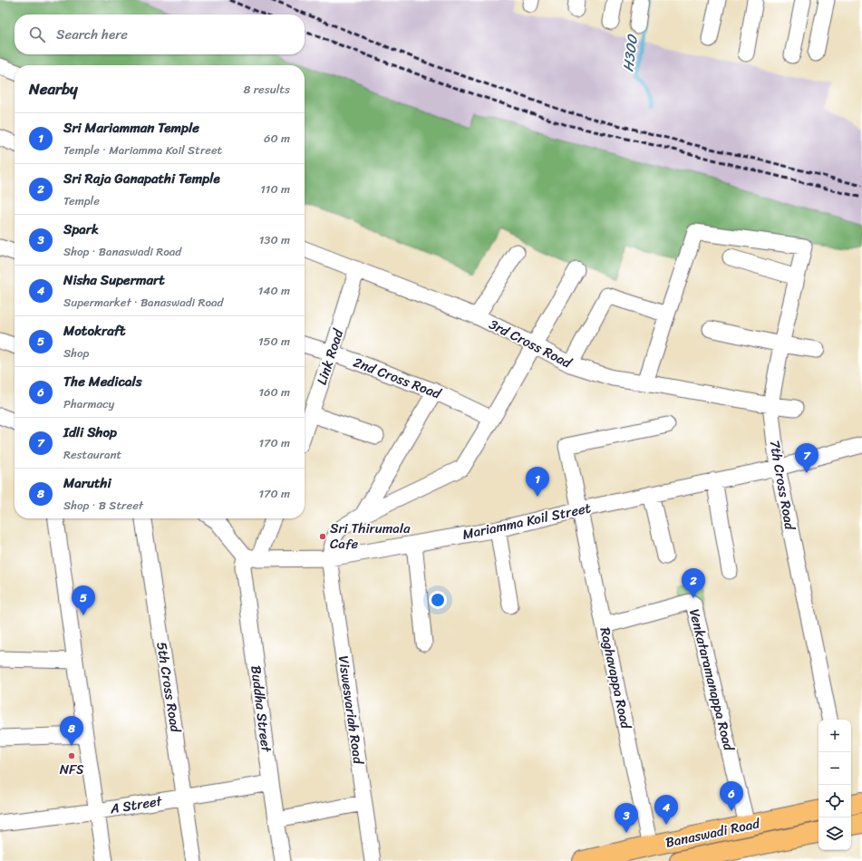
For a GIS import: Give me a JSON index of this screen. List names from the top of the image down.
{
  "streets": {
    "main road": ["Banaswadi Road"],
    "street": [
      "3rd Cross Road",
      "Link Road",
      "2nd Cross Road",
      "7th Cross Road",
      "Mariamma Koil Street",
      "Raghavappa Road",
      "Venkataramanappa Road",
      "5th Cross Road",
      "Buddha Street",
      "Viswesvariah Road",
      "A Street"
    ]
  },
  "crossings": [
    ["3rd Cross Road", "Link Road"],
    ["3rd Cross Road", "7th Cross Road"],
    ["Link Road", "2nd Cross Road"],
    ["7th Cross Road", "Mariamma Koil Street"],
    ["Mariamma Koil Street", "Raghavappa Road"],
    ["Mariamma Koil Street", "Buddha Street"],
    ["Mariamma Koil Street", "Viswesvariah Road"],
    ["Raghavappa Road", "Venkataramanappa Road"],
    ["Raghavappa Road", "Banaswadi Road"],
    ["Venkataramanappa Road", "Banaswadi Road"],
    ["5th Cross Road", "A Street"],
    ["Buddha Street", "A Street"]
  ],
  "water": ["H300"],
  "places": ["Sri Thirumala Cafe", "NFS"],
  "page": {
    "search": "Search here",
    "heading": ["Nearby", "8 results"],
    "list": [
      {
        "mark": "1",
        "name": "Sri Mariamman Temple",
        "note": "Temple · Mariamma Koil Street",
        "value": "60 m"
      },
      {
        "mark": "2",
        "name": "Sri Raja Ganapathi Temple",
        "note": "Temple",
        "value": "110 m"
      },
      {
        "mark": "3",
        "name": "Spark",
        "note": "Shop · Banaswadi Road",
        "value": "130 m"
      },
      {
        "mark": "4",
        "name": "Nisha Supermart",
        "note": "Supermarket · Banaswadi Road",
        "value": "140 m"
      },
      {
        "mark": "5",
        "name": "Motokraft",
        "note": "Shop",
        "value": "150 m"
      },
      {
        "mark": "6",
        "name": "The Medicals",
        "note": "Pharmacy",
        "value": "160 m"
      },
      {
        "mark": "7",
        "name": "Idli Shop",
        "note": "Restaurant",
        "value": "170 m"
      },
      {
        "mark": "8",
        "name": "Maruthi",
        "note": "Shop · B Street",
        "value": "170 m"
      }
    ],
    "pins": [
      "7",
      "1",
      "2",
      "5",
      "8",
      "6",
      "4",
      "3"
    ],
    "map_buttons": ["+", "−"]
  }
}
